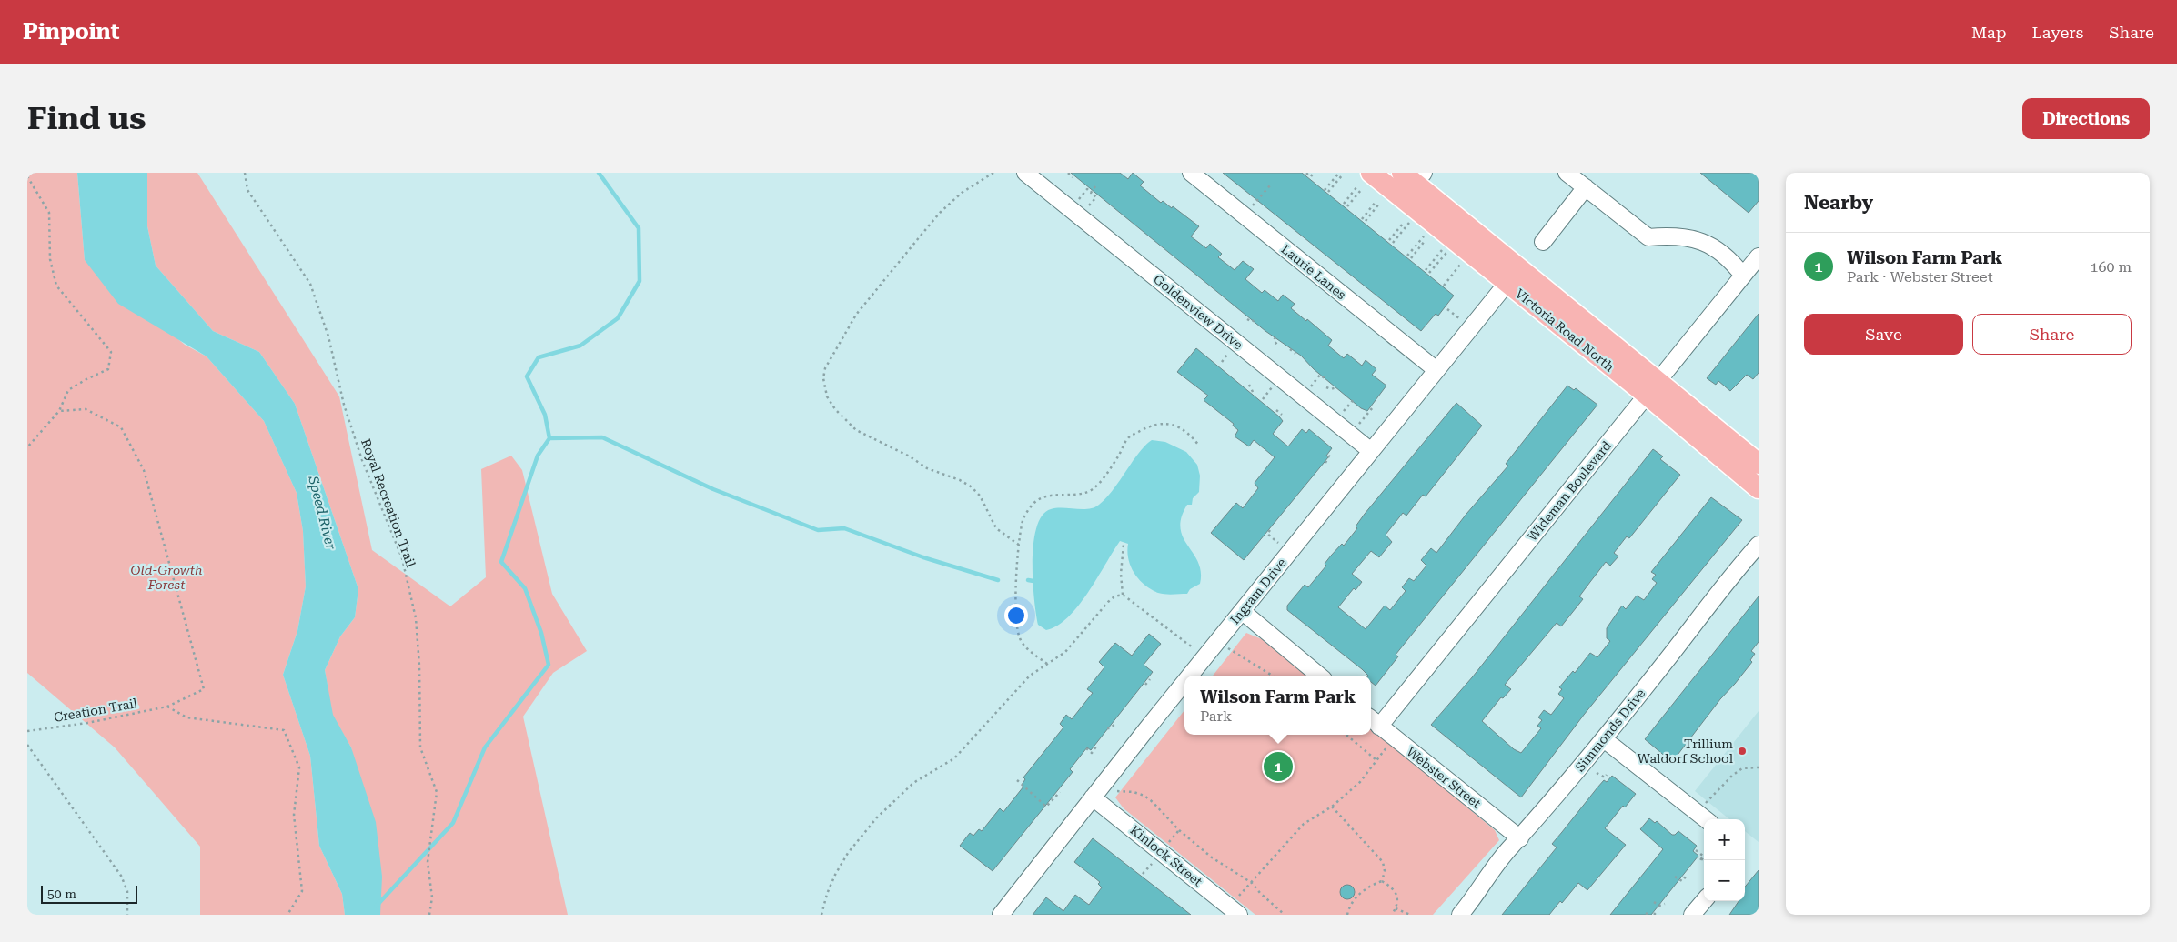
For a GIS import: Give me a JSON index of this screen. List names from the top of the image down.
{
  "streets": {
    "main road": ["Victoria Road North"],
    "street": [
      "Laurie Lanes",
      "Goldenview Drive",
      "Wideman Boulevard",
      "Ingram Drive",
      "Simmonds Drive",
      "Webster Street",
      "Kinlock Street"
    ],
    "path": ["Royal Recreation Trail", "Creation Trail"]
  },
  "crossings": [
    ["Laurie Lanes", "Ingram Drive"],
    ["Goldenview Drive", "Ingram Drive"],
    ["Victoria Road North", "Wideman Boulevard"],
    ["Victoria Road North", "Ingram Drive"],
    ["Wideman Boulevard", "Webster Street"],
    ["Ingram Drive", "Kinlock Street"],
    ["Simmonds Drive", "Webster Street"]
  ],
  "water": ["Speed River"],
  "parks": ["Old-Growth Forest"],
  "places": ["Trillium Waldorf School"],
  "scale_bar": "50 m",
  "page": {
    "header": "Pinpoint",
    "nav": ["Map", "Layers", "Share"],
    "buttons": [
      "Directions",
      ["Save", "Share"]
    ],
    "title": "Find us",
    "heading": "Nearby",
    "list": [
      {
        "mark": "1",
        "name": "Wilson Farm Park",
        "note": "Park · Webster Street",
        "value": "160 m"
      }
    ],
    "popup": ["Wilson Farm Park", "Park"],
    "pins": "1",
    "map_buttons": ["+", "−"],
    "scale": "50 m"
  }
}
